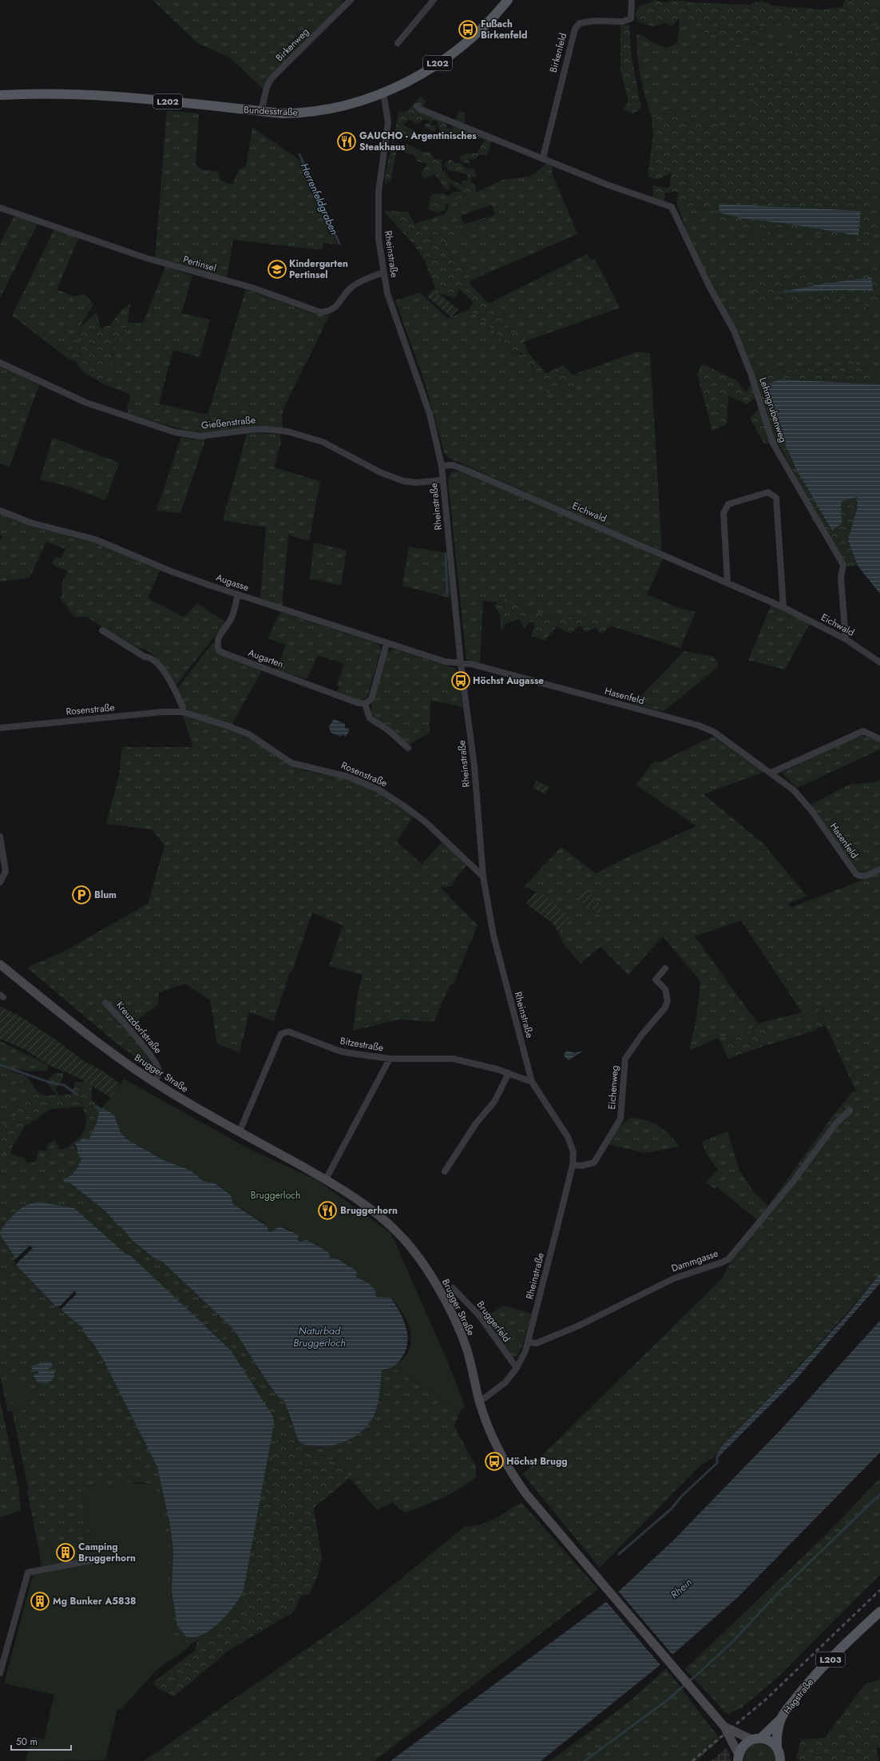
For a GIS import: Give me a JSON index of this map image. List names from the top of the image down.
{
  "streets": {
    "main road": [
      "L202",
      "Bundesstraße",
      "Brugger Straße",
      "L203",
      "Hagstraße"
    ],
    "street": [
      "Birkenweg",
      "Birkenfeld",
      "Rheinstraße",
      "Pertinsel",
      "Lehmgrubenweg",
      "Gießenstraße",
      "Eichwald",
      "Augasse",
      "Augarten",
      "Hasenfeld",
      "Rosenstraße",
      "Kreuzdorfstraße",
      "Bitzestraße",
      "Eichenweg",
      "Dammgasse",
      "Bruggerfeld"
    ]
  },
  "crossings": [
    ["Birkenweg", "Bundesstraße"],
    ["Birkenfeld", "Lehmgrubenweg"],
    ["Bundesstraße", "Rheinstraße"],
    ["Rheinstraße", "Pertinsel"],
    ["Rheinstraße", "Gießenstraße"],
    ["Rheinstraße", "Eichwald"],
    ["Rheinstraße", "Augasse"],
    ["Rheinstraße", "Hasenfeld"],
    ["Rheinstraße", "Rosenstraße"],
    ["Rheinstraße", "Bitzestraße"],
    ["Rheinstraße", "Brugger Straße"],
    ["Rheinstraße", "Eichenweg"],
    ["Rheinstraße", "Dammgasse"],
    ["Rheinstraße", "Bruggerfeld"],
    ["Lehmgrubenweg", "Eichwald"],
    ["Augasse", "Augarten"],
    ["Augasse", "Hasenfeld"],
    ["Kreuzdorfstraße", "Brugger Straße"],
    ["Bitzestraße", "Brugger Straße"]
  ],
  "water": ["Herrenfeldgraben", "Naturbad Bruggerloch", "Rhein"],
  "parks": ["Bruggerloch"],
  "places": {
    "bus stop": ["Fußach Birkenfeld", "Höchst Augasse", "Höchst Brugg"],
    "restaurant": ["GAUCHO - Argentinisches Steakhaus", "Bruggerhorn"],
    "school or university": ["Kindergarten Pertinsel"],
    "parking": ["Blum"],
    "building": ["Camping Bruggerhorn", "Mg Bunker A5838"]
  },
  "scale_bar": "50 m"
}
